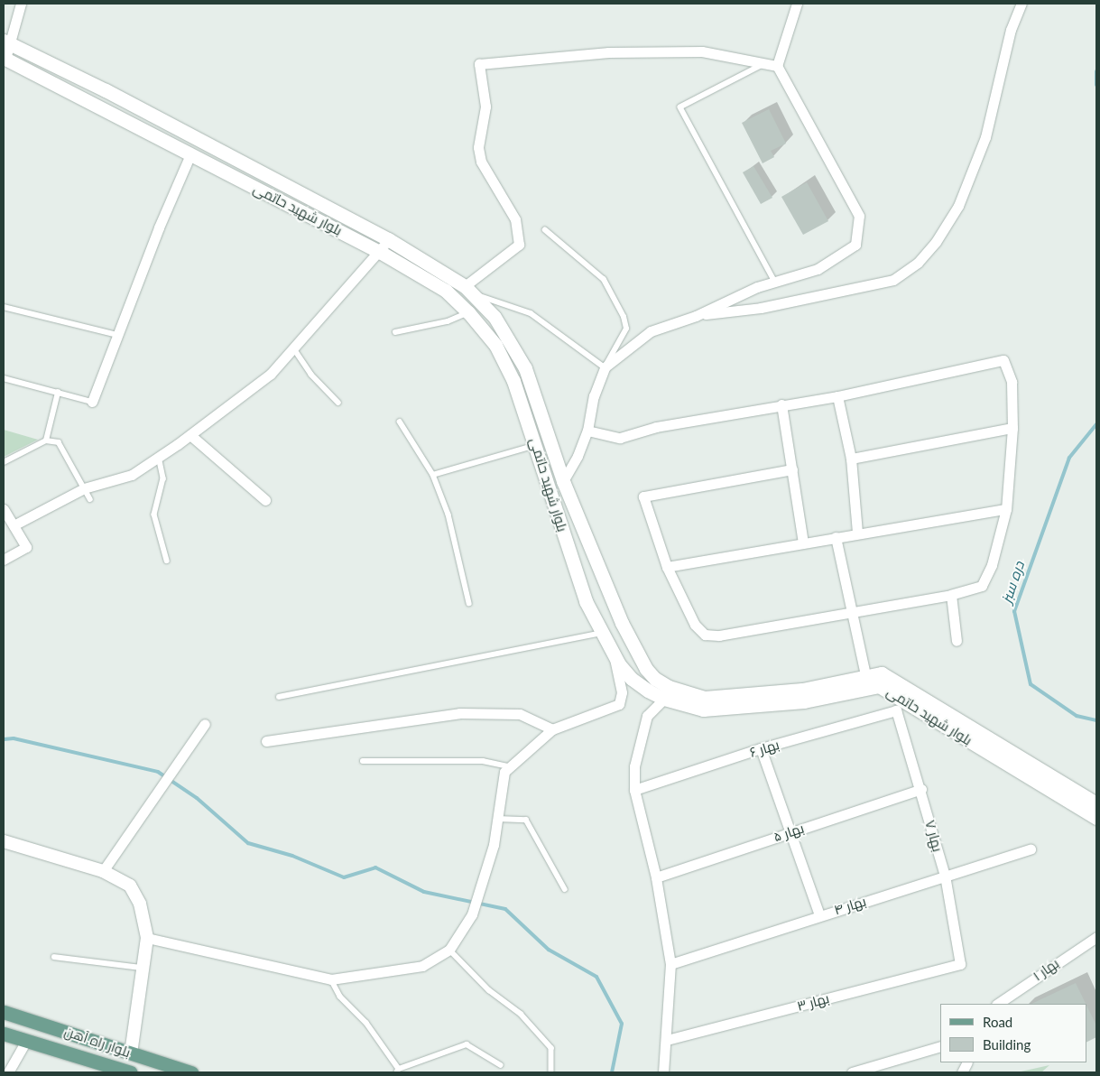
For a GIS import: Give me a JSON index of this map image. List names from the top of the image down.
{
  "streets": {
    "main road": ["بلوار شهید حاتمی", "بلوار راه آهن"],
    "street": [
      "بهار ۶",
      "بهار ۵",
      "بهار ۷",
      "بهار ۴",
      "بهار ۱",
      "بهار ۳"
    ]
  },
  "crossings": [
    ["بهار ۶", "بهار ۷"],
    ["بهار ۵", "بهار ۷"],
    ["بهار ۷", "بهار ۴"],
    ["بهار ۷", "بهار ۳"]
  ],
  "water": ["دره سبز"],
  "legend": ["Road", "Building"]
}
